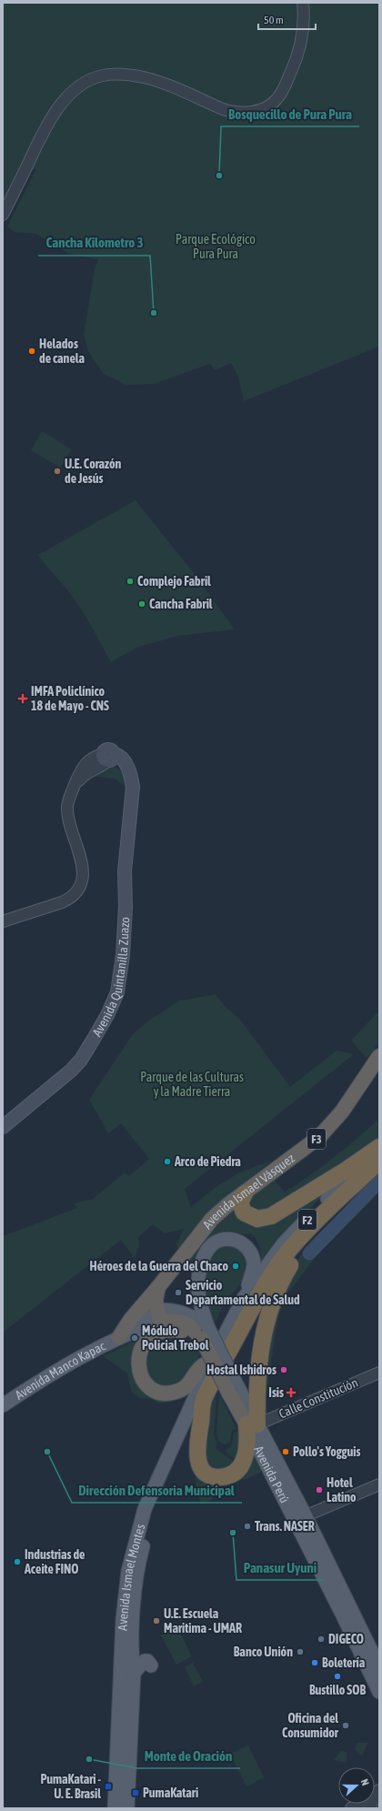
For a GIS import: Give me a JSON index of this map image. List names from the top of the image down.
{
  "streets": {
    "highway": [
      "F3",
      "Avenida Ismael Vásquez",
      "F2",
      "Avenida Manco Kapac",
      "Avenida Perú"
    ],
    "main road": ["Avenida Quintanilla Zuazo", "Avenida Ismael Montes"],
    "street": ["Calle Constitución"]
  },
  "crossings": [
    ["Avenida Ismael Vásquez", "F2"],
    ["Avenida Ismael Vásquez", "Avenida Manco Kapac"],
    ["F2", "Avenida Manco Kapac"],
    ["F2", "Calle Constitución"],
    ["F2", "Avenida Perú"],
    ["F2", "Avenida Ismael Montes"],
    ["Avenida Manco Kapac", "Avenida Perú"],
    ["Calle Constitución", "Avenida Perú"]
  ],
  "parks": ["Parque Ecológico Pura Pura", "Parque de las Culturas y la Madre Tierra"],
  "places": {
    "other": [
      "Bosquecillo de Pura Pura",
      "Cancha Kilometro 3",
      "Helados de canela",
      "U.E. Corazón de Jesús",
      "Complejo Fabril",
      "Cancha Fabril",
      "Arco de Piedra",
      "Héroes de la Guerra del Chaco",
      "Servicio Departamental de Salud",
      "Módulo Policial Trebol",
      "Hostal Ishidros",
      "Dirección Defensoria Municipal",
      "Pollo's Yogguis",
      "Hotel Latino",
      "Trans. NASER",
      "Panasur Uyuni",
      "Industrias de Aceite FINO",
      "U.E. Escuela Maritima - UMAR",
      "DIGECO",
      "Banco Unión",
      "Boletería",
      "Bustillo SOB",
      "Oficina del Consumidor",
      "Monte de Oración"
    ],
    "health": ["IMFA Policlínico 18 de Mayo - CNS", "Isis"],
    "transit": ["PumaKatari - U. E. Brasil", "PumaKatari"]
  },
  "scale_bar": "50 m",
  "north": "right"
}
